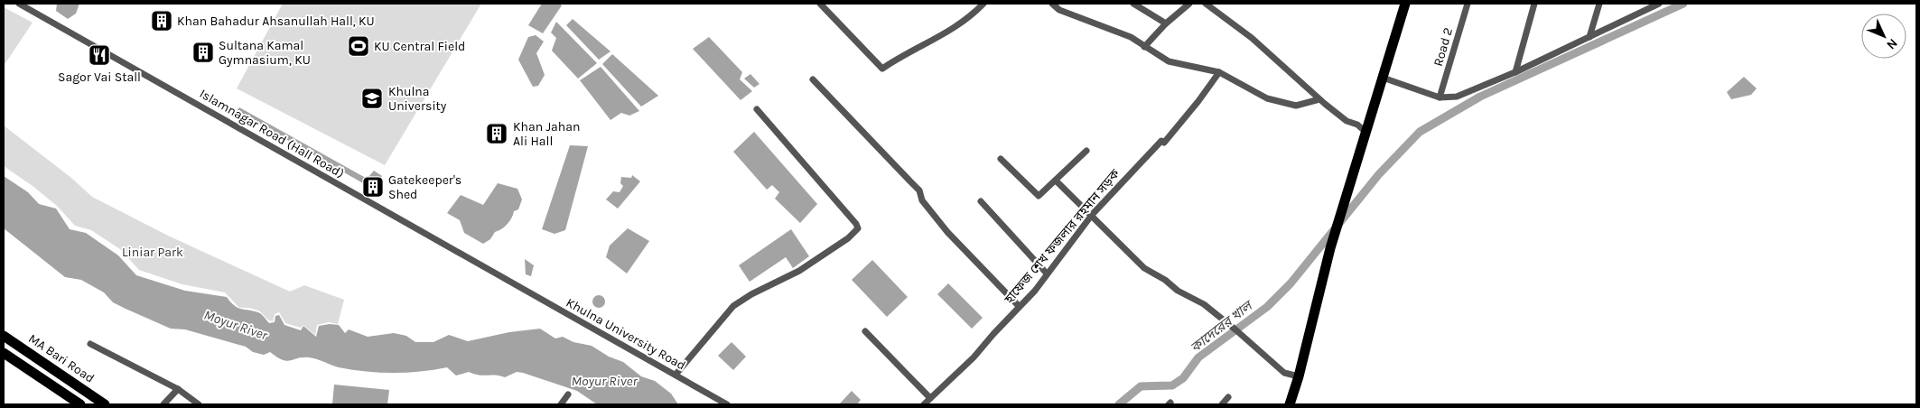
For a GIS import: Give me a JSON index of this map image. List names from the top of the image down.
{
  "streets": {
    "main road": ["MA Bari Road"],
    "street": [
      "Road 2",
      "Islamnagar Road (Hall Road)",
      "হাফেজ শেখ ফজলার রহমান সড়ক",
      "Khulna University Road"
    ]
  },
  "crossings": [
    ["Islamnagar Road (Hall Road)", "Khulna University Road"]
  ],
  "water": ["Moyur River", "কাদেরের খাল"],
  "parks": ["Liniar Park"],
  "places": {
    "building": [
      "Khan Bahadur Ahsanullah Hall, KU",
      "Sultana Kamal Gymnasium, KU",
      "Khan Jahan Ali Hall",
      "Gatekeeper's Shed"
    ],
    "sports": ["KU Central Field"],
    "restaurant": ["Sagor Vai Stall"],
    "school or university": ["Khulna University"]
  },
  "north": "bottom right"
}
